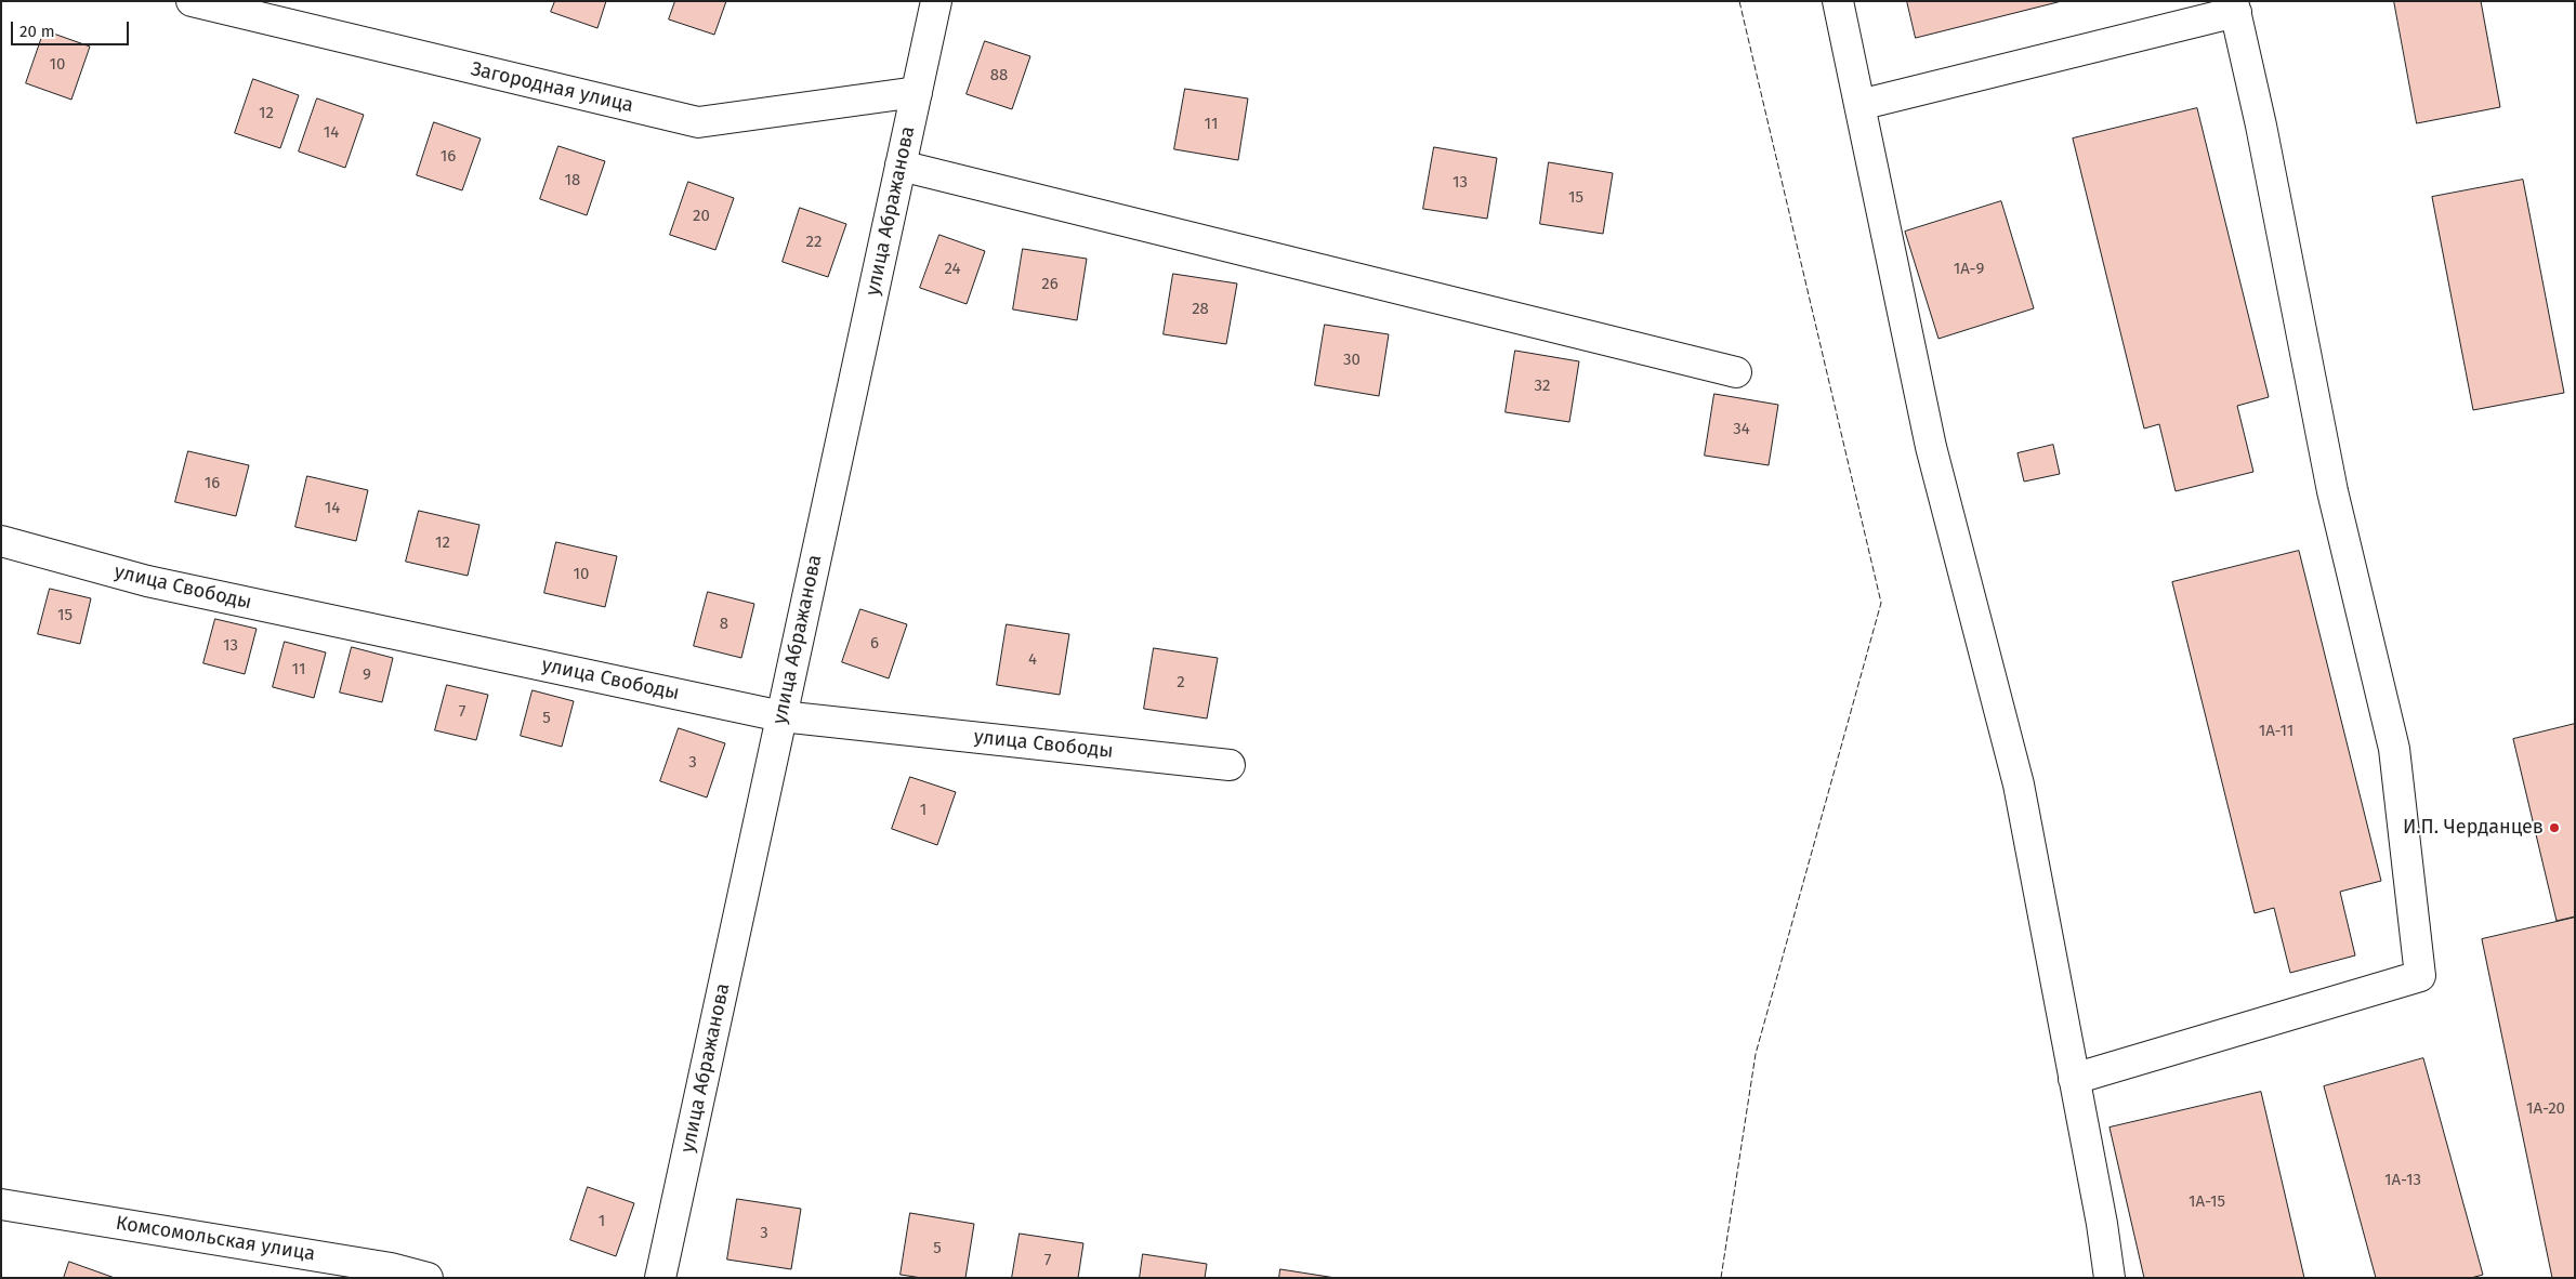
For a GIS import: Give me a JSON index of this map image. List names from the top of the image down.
{
  "streets": {
    "street": [
      "Загородная улица",
      "улица Абражанова",
      "улица Свободы",
      "Комсомольская улица"
    ]
  },
  "crossings": [
    ["Загородная улица", "улица Абражанова"],
    ["улица Абражанова", "улица Свободы"]
  ],
  "places": ["И.П. Черданцев"],
  "house_numbers": [
    "10",
    "88",
    "12",
    "11",
    "14",
    "16",
    "18",
    "13",
    "15",
    "20",
    "22",
    "24",
    "1А-9",
    "26",
    "28",
    "30",
    "32",
    "34",
    "16",
    "14",
    "12",
    "10",
    "15",
    "8",
    "6",
    "13",
    "4",
    "11",
    "9",
    "2",
    "7",
    "5",
    "1А-11",
    "3",
    "1",
    "1А-20",
    "1А-13",
    "1А-15",
    "1",
    "3",
    "5",
    "7"
  ],
  "scale_bar": "20 m"
}
